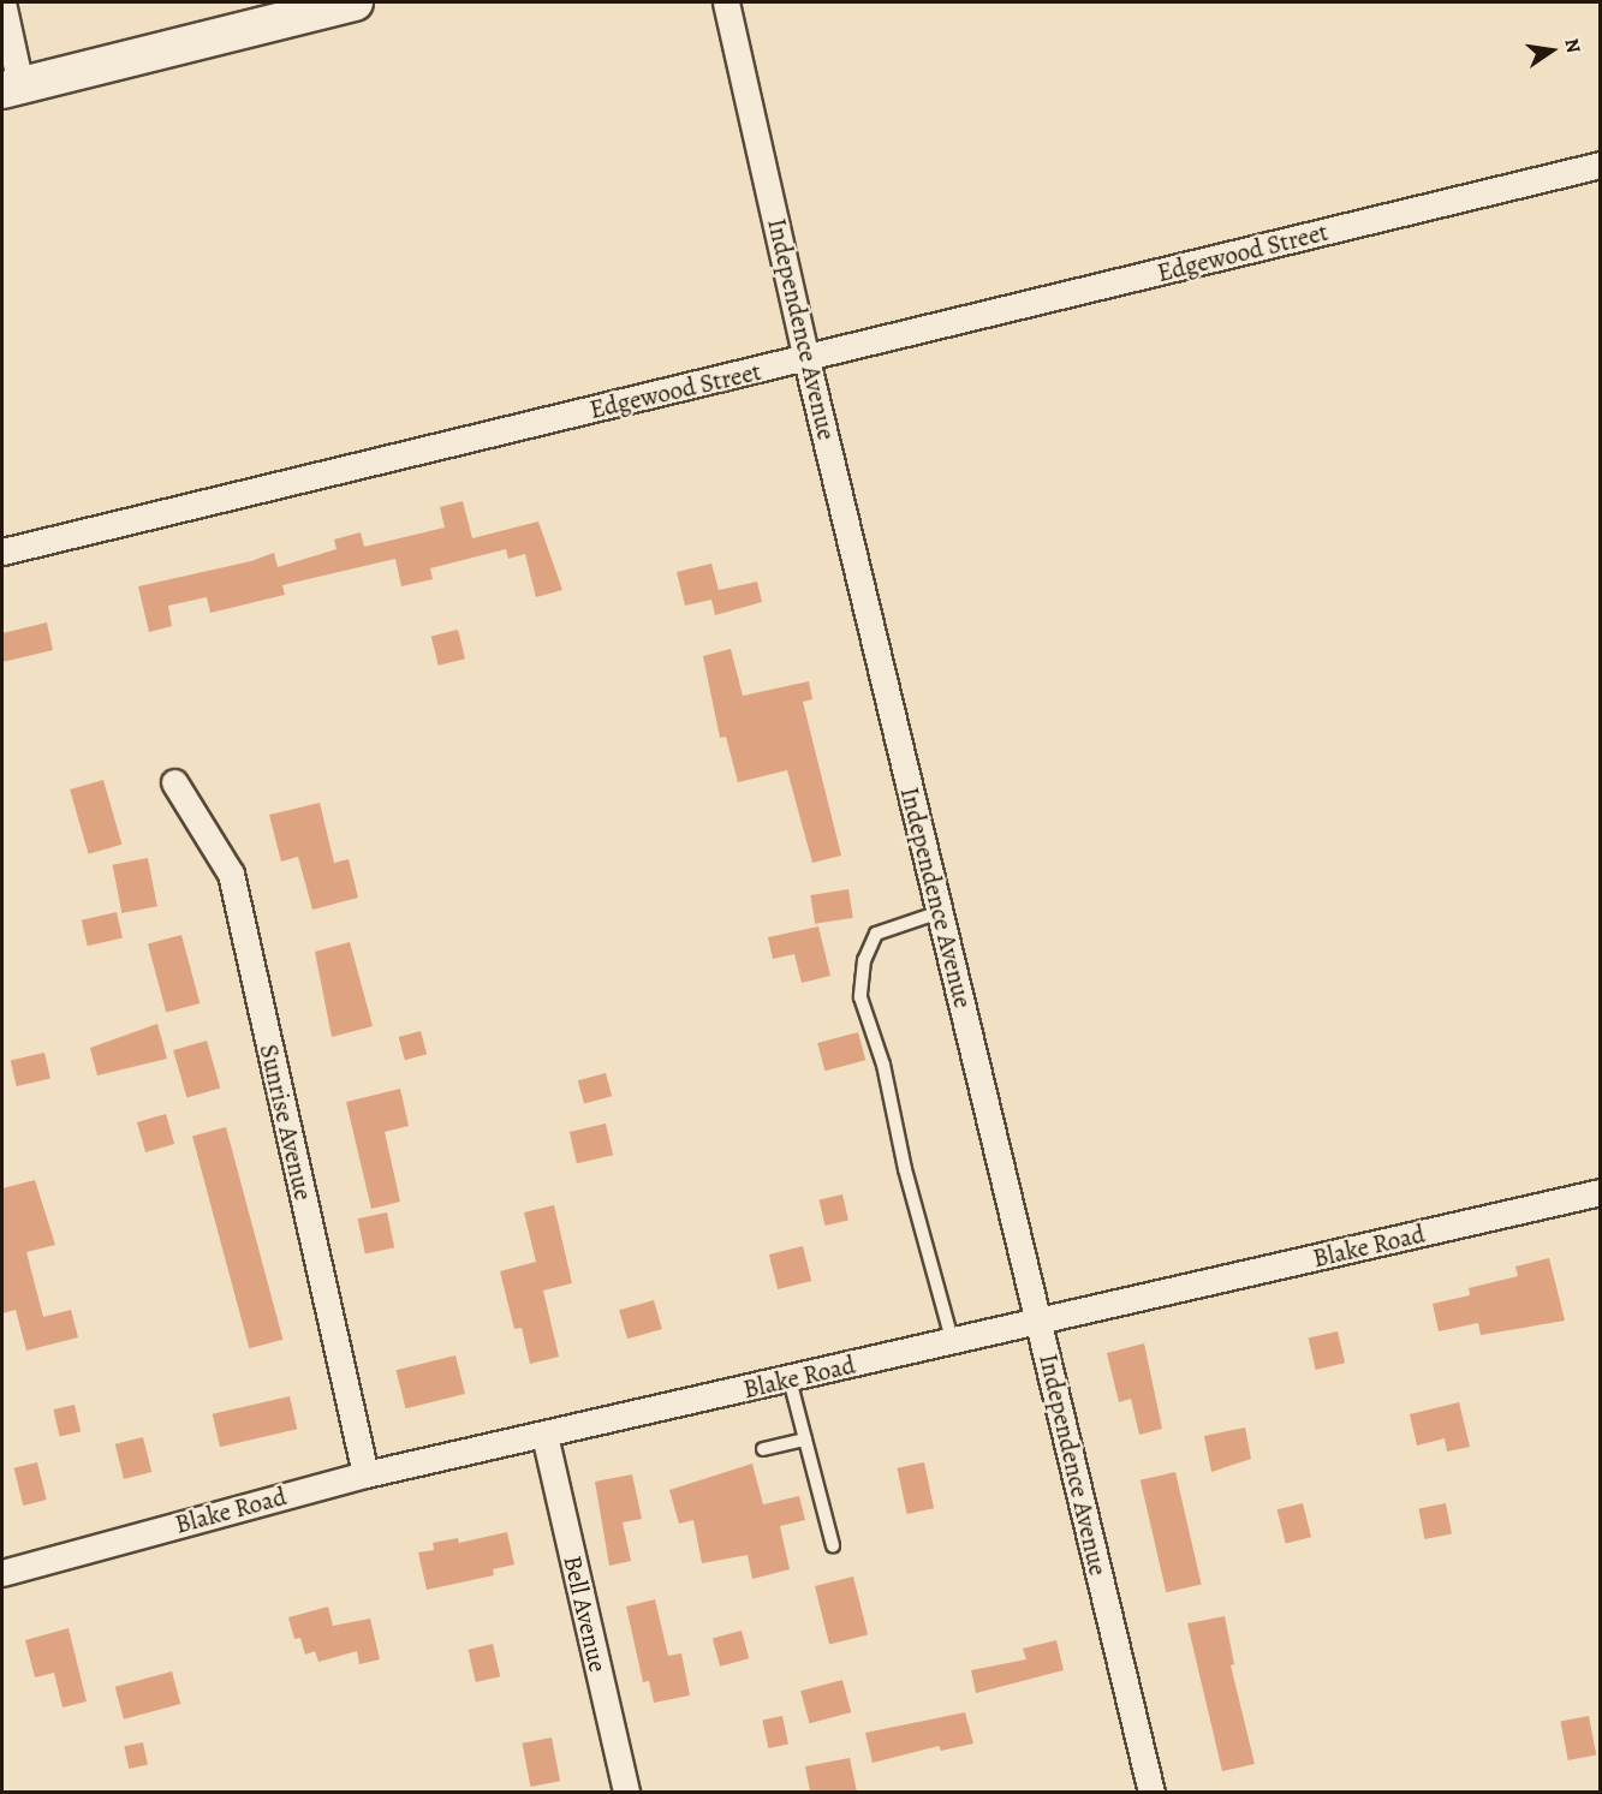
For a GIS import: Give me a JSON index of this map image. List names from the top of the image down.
{
  "streets": {
    "street": [
      "Edgewood Street",
      "Independence Avenue",
      "Sunrise Avenue",
      "Blake Road",
      "Bell Avenue"
    ]
  },
  "crossings": [
    ["Edgewood Street", "Independence Avenue"],
    ["Independence Avenue", "Blake Road"],
    ["Sunrise Avenue", "Blake Road"],
    ["Blake Road", "Bell Avenue"]
  ],
  "north": "right"
}
